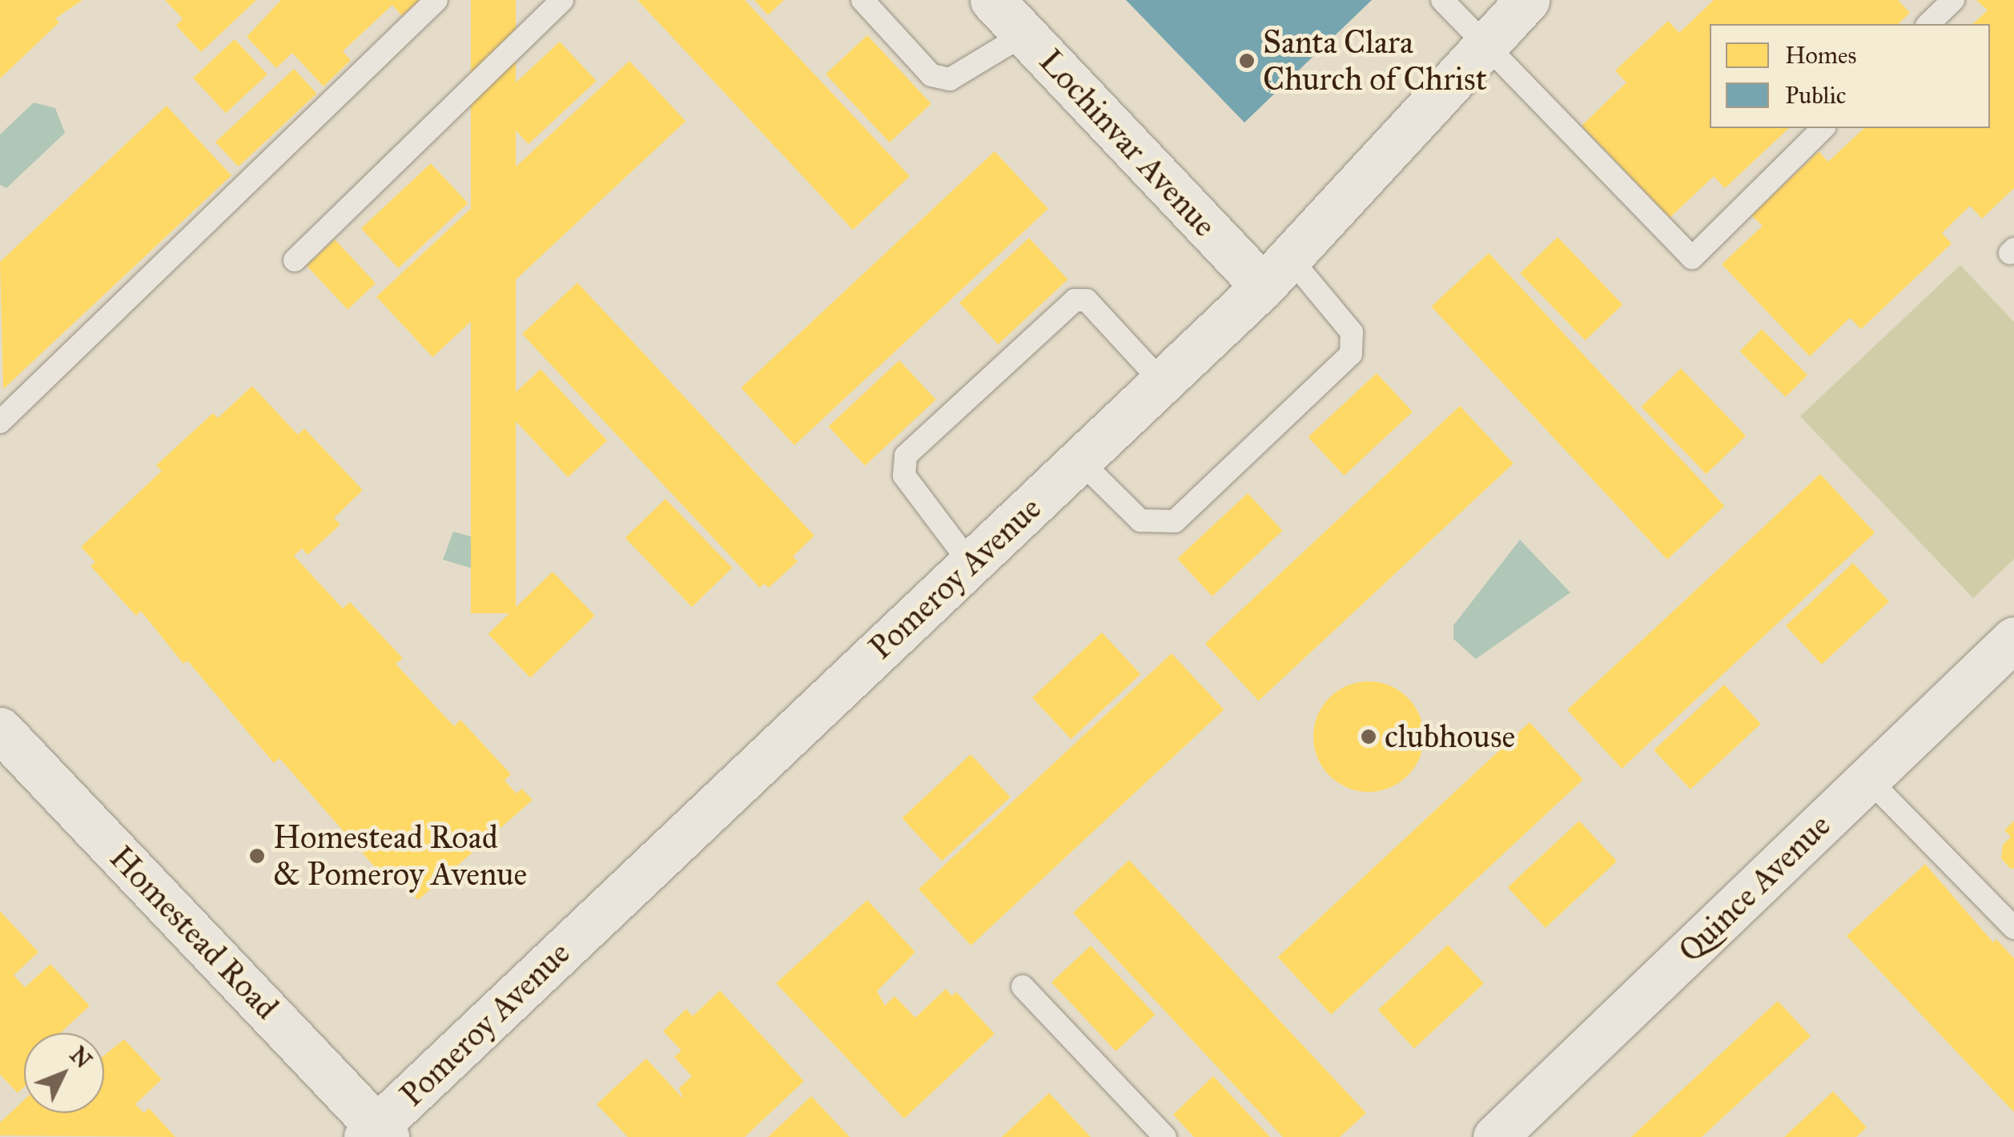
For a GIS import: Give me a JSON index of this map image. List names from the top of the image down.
{
  "streets": {
    "street": [
      "Lochinvar Avenue",
      "Pomeroy Avenue",
      "Quince Avenue",
      "Homestead Road"
    ]
  },
  "crossings": [
    ["Lochinvar Avenue", "Pomeroy Avenue"],
    ["Pomeroy Avenue", "Homestead Road"]
  ],
  "places": ["Santa Clara Church of Christ", "clubhouse", "Homestead Road & Pomeroy Avenue"],
  "legend": ["Homes", "Public"],
  "north": "top right"
}
